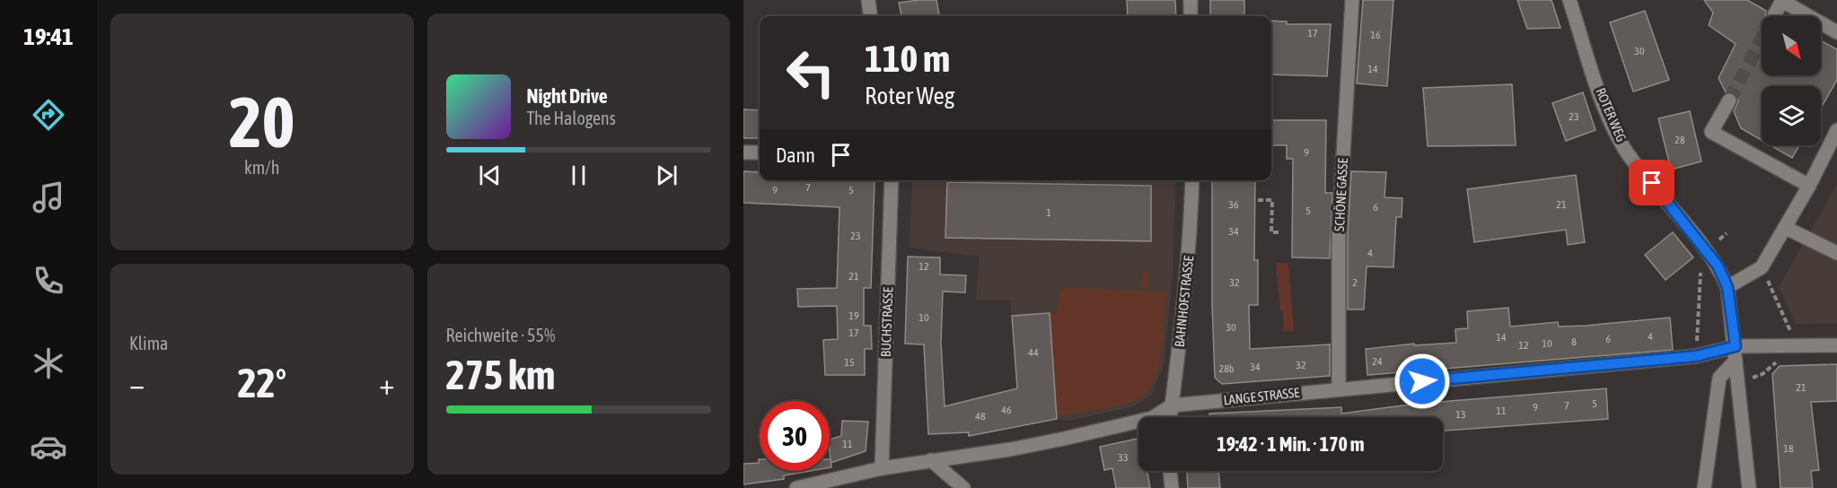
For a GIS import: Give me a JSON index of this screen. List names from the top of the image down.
{
  "streets": {
    "street": [
      "ROTER WEG",
      "SCHÖNE GASSE",
      "BAHNHOFSTRASSE",
      "BUCHSTRASSE",
      "LANGE STRASSE"
    ]
  },
  "crossings": [
    ["ROTER WEG", "LANGE STRASSE"],
    ["SCHÖNE GASSE", "LANGE STRASSE"],
    ["BAHNHOFSTRASSE", "LANGE STRASSE"],
    ["BUCHSTRASSE", "LANGE STRASSE"]
  ],
  "house_numbers": [
    "17",
    "16",
    "30",
    "14",
    "23",
    "28",
    "9",
    "7",
    "9",
    "5",
    "36",
    "21",
    "6",
    "5",
    "1",
    "34",
    "23",
    "4",
    "12",
    "21",
    "32",
    "2",
    "19",
    "10",
    "30",
    "17",
    "4",
    "14",
    "6",
    "8",
    "10",
    "12",
    "44",
    "24",
    "15",
    "32",
    "34",
    "28b",
    "21",
    "5",
    "7",
    "9",
    "46",
    "11",
    "13",
    "48",
    "11",
    "18",
    "33"
  ],
  "north": "bottom right",
  "page": {
    "tabs": "19:41",
    "tile": [
      ["20", "km/h"],
      "Klima",
      ["Reichweite · 55%", "275 km"]
    ],
    "turn": ["110 m", "Roter Weg"],
    "song": ["Night Drive", "The Halogens"],
    "then": "Dann",
    "heat": ["−", "22°", "+"],
    "limit": "30",
    "trip": "19:42 · 1 Min. · 170 m"
  }
}
